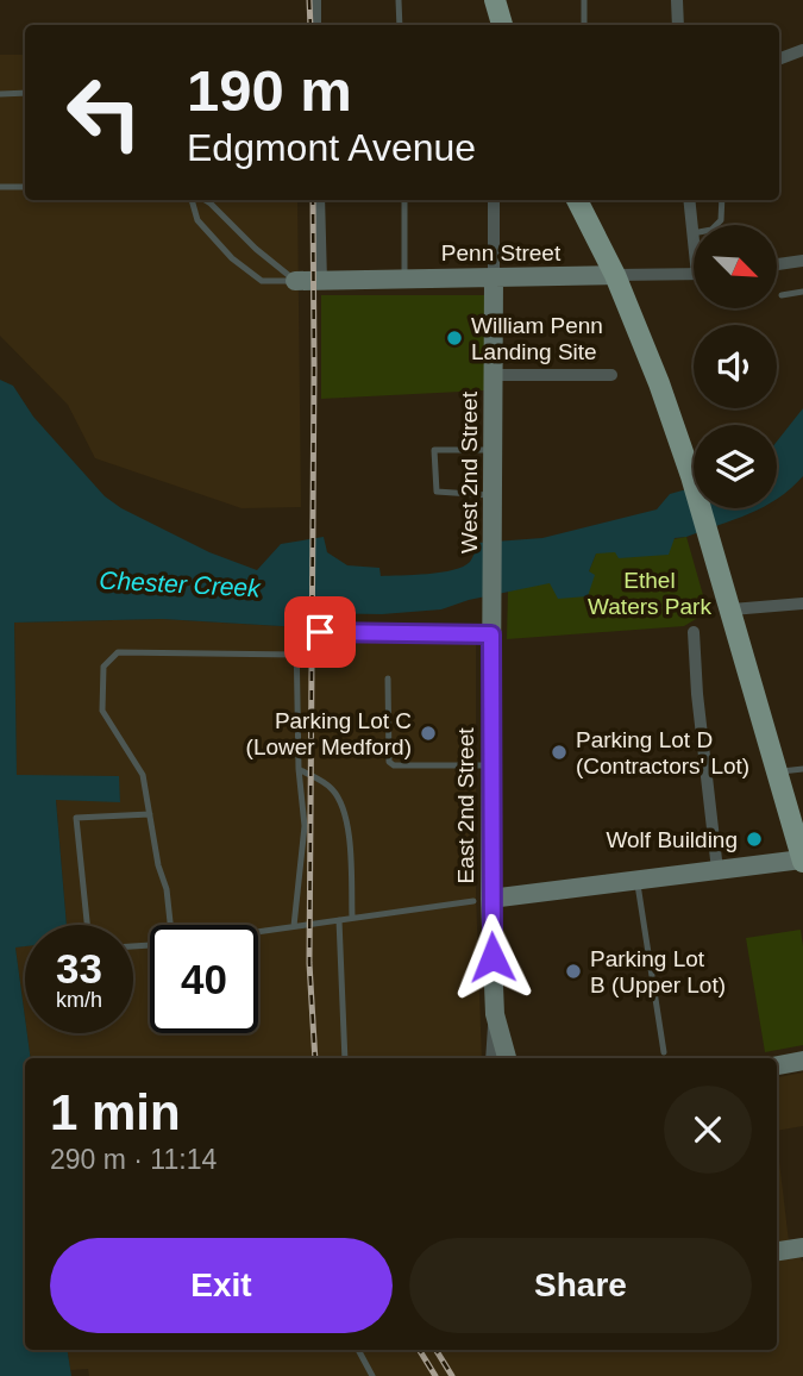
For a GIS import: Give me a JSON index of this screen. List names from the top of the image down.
{
  "streets": {
    "street": ["Penn Street", "West 2nd Street", "East 2nd Street"]
  },
  "crossings": [
    ["Penn Street", "West 2nd Street"],
    ["West 2nd Street", "East 2nd Street"]
  ],
  "water": ["Chester Creek"],
  "parks": ["Ethel Waters Park"],
  "places": [
    "William Penn Landing Site",
    "Parking Lot C (Lower Medford)",
    "Parking Lot D (Contractors' Lot)",
    "Wolf Building",
    "Parking Lot B (Upper Lot)"
  ],
  "north": "bottom right",
  "page": {
    "turn": ["190 m", "Edgmont Avenue"],
    "speed": "33 km/h",
    "limit": "40",
    "heading": ["1 min", "290 m · 11:14"],
    "buttons": ["Exit", "Share"]
  }
}
